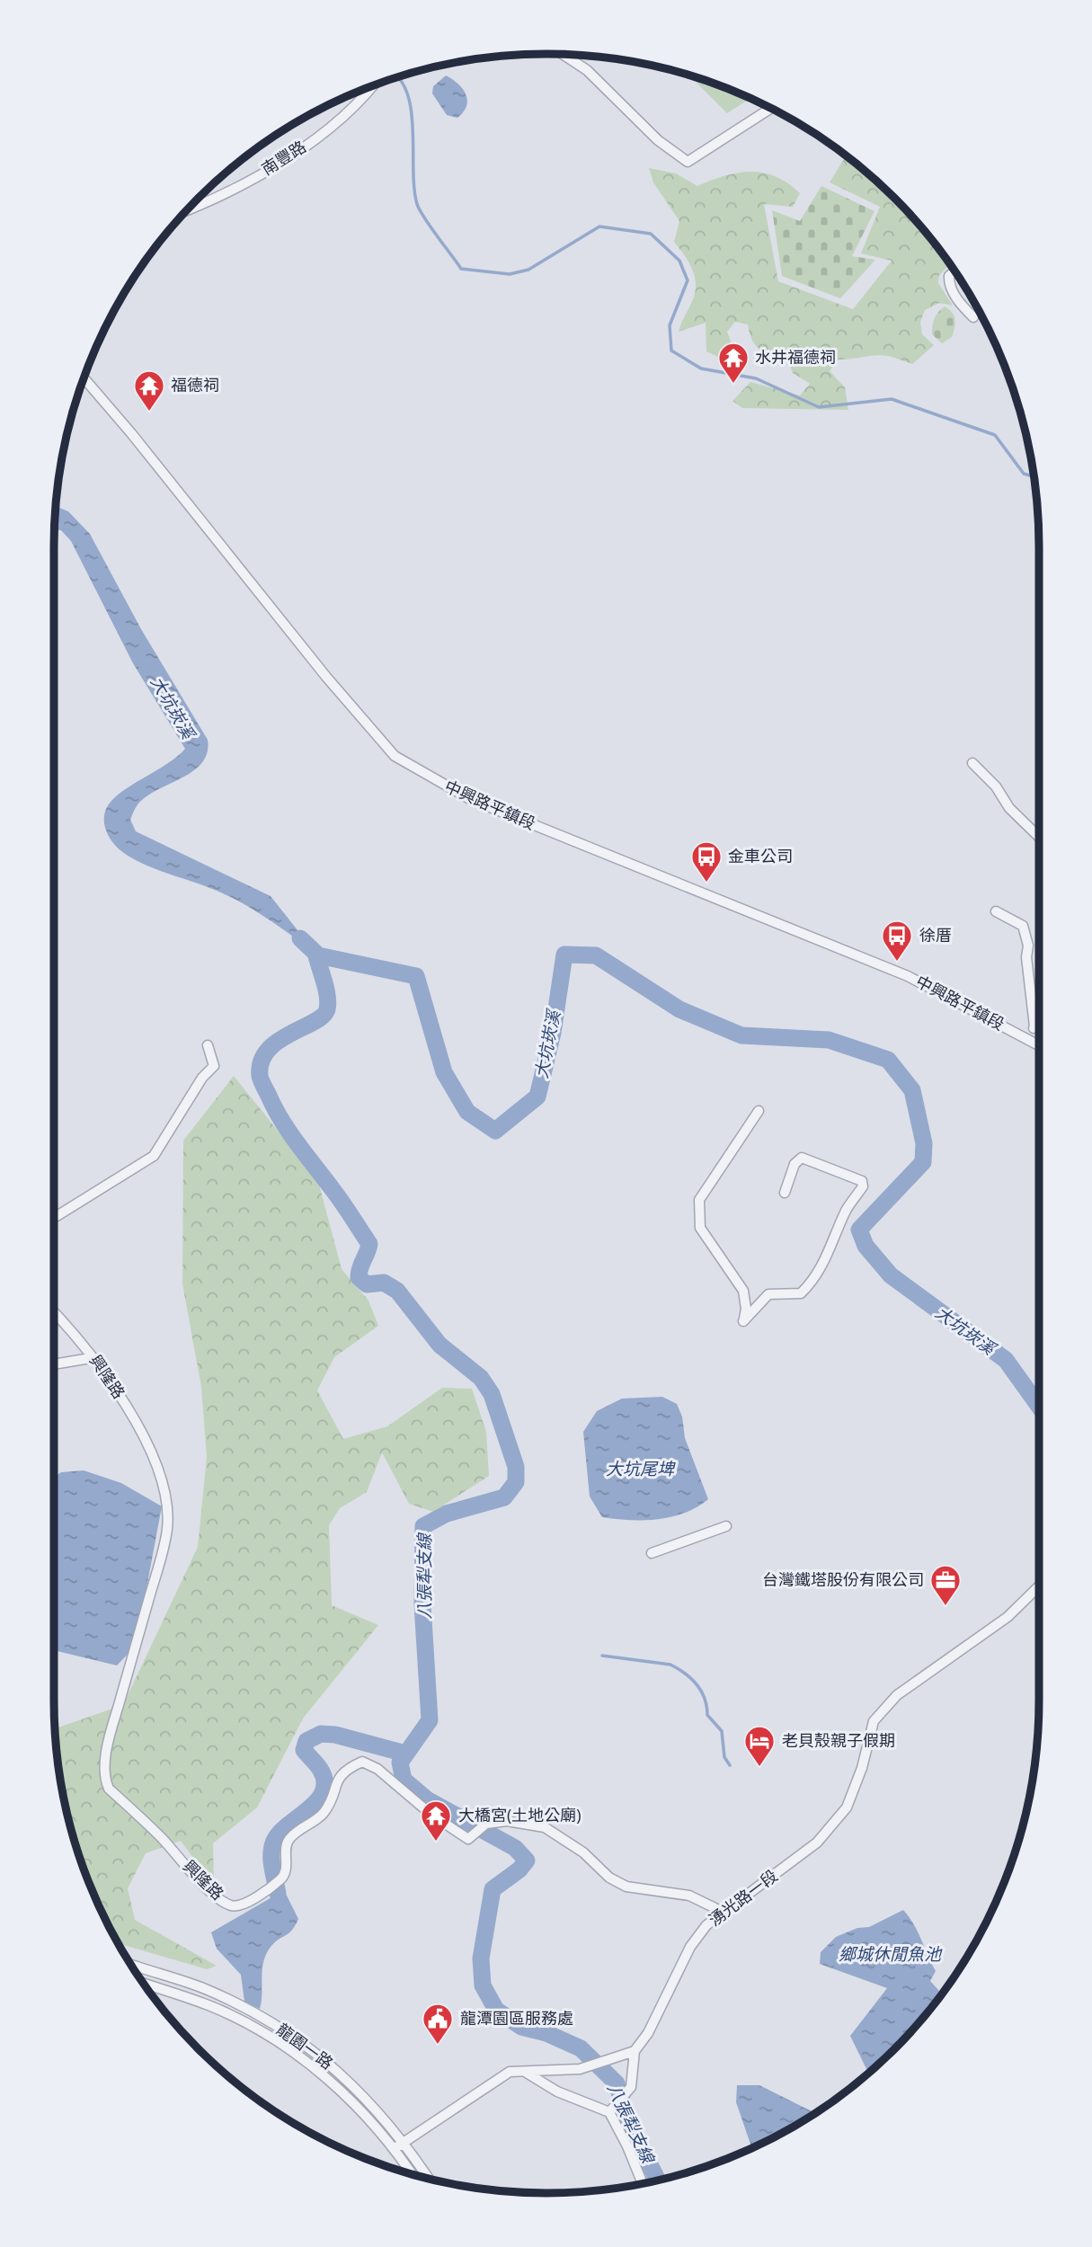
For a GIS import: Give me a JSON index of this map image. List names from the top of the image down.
{
  "streets": {
    "street": [
      "南豐路",
      "中興路平鎮段",
      "興隆路",
      "湧光路一段",
      "龍園一路"
    ]
  },
  "crossings": [
    ["興隆路", "湧光路一段"]
  ],
  "water": [
    "大坑崁溪",
    "大坑尾埤",
    "八張犁支線",
    "鄉城休閒魚池"
  ],
  "places": {
    "temple": ["水井福德祠", "福德祠", "大橋宮(土地公廟)"],
    "bus stop": ["金車公司", "徐厝"],
    "office": ["台灣鐵塔股份有限公司"],
    "hotel": ["老貝殼親子假期"],
    "public building": ["龍潭園區服務處"]
  }
}
